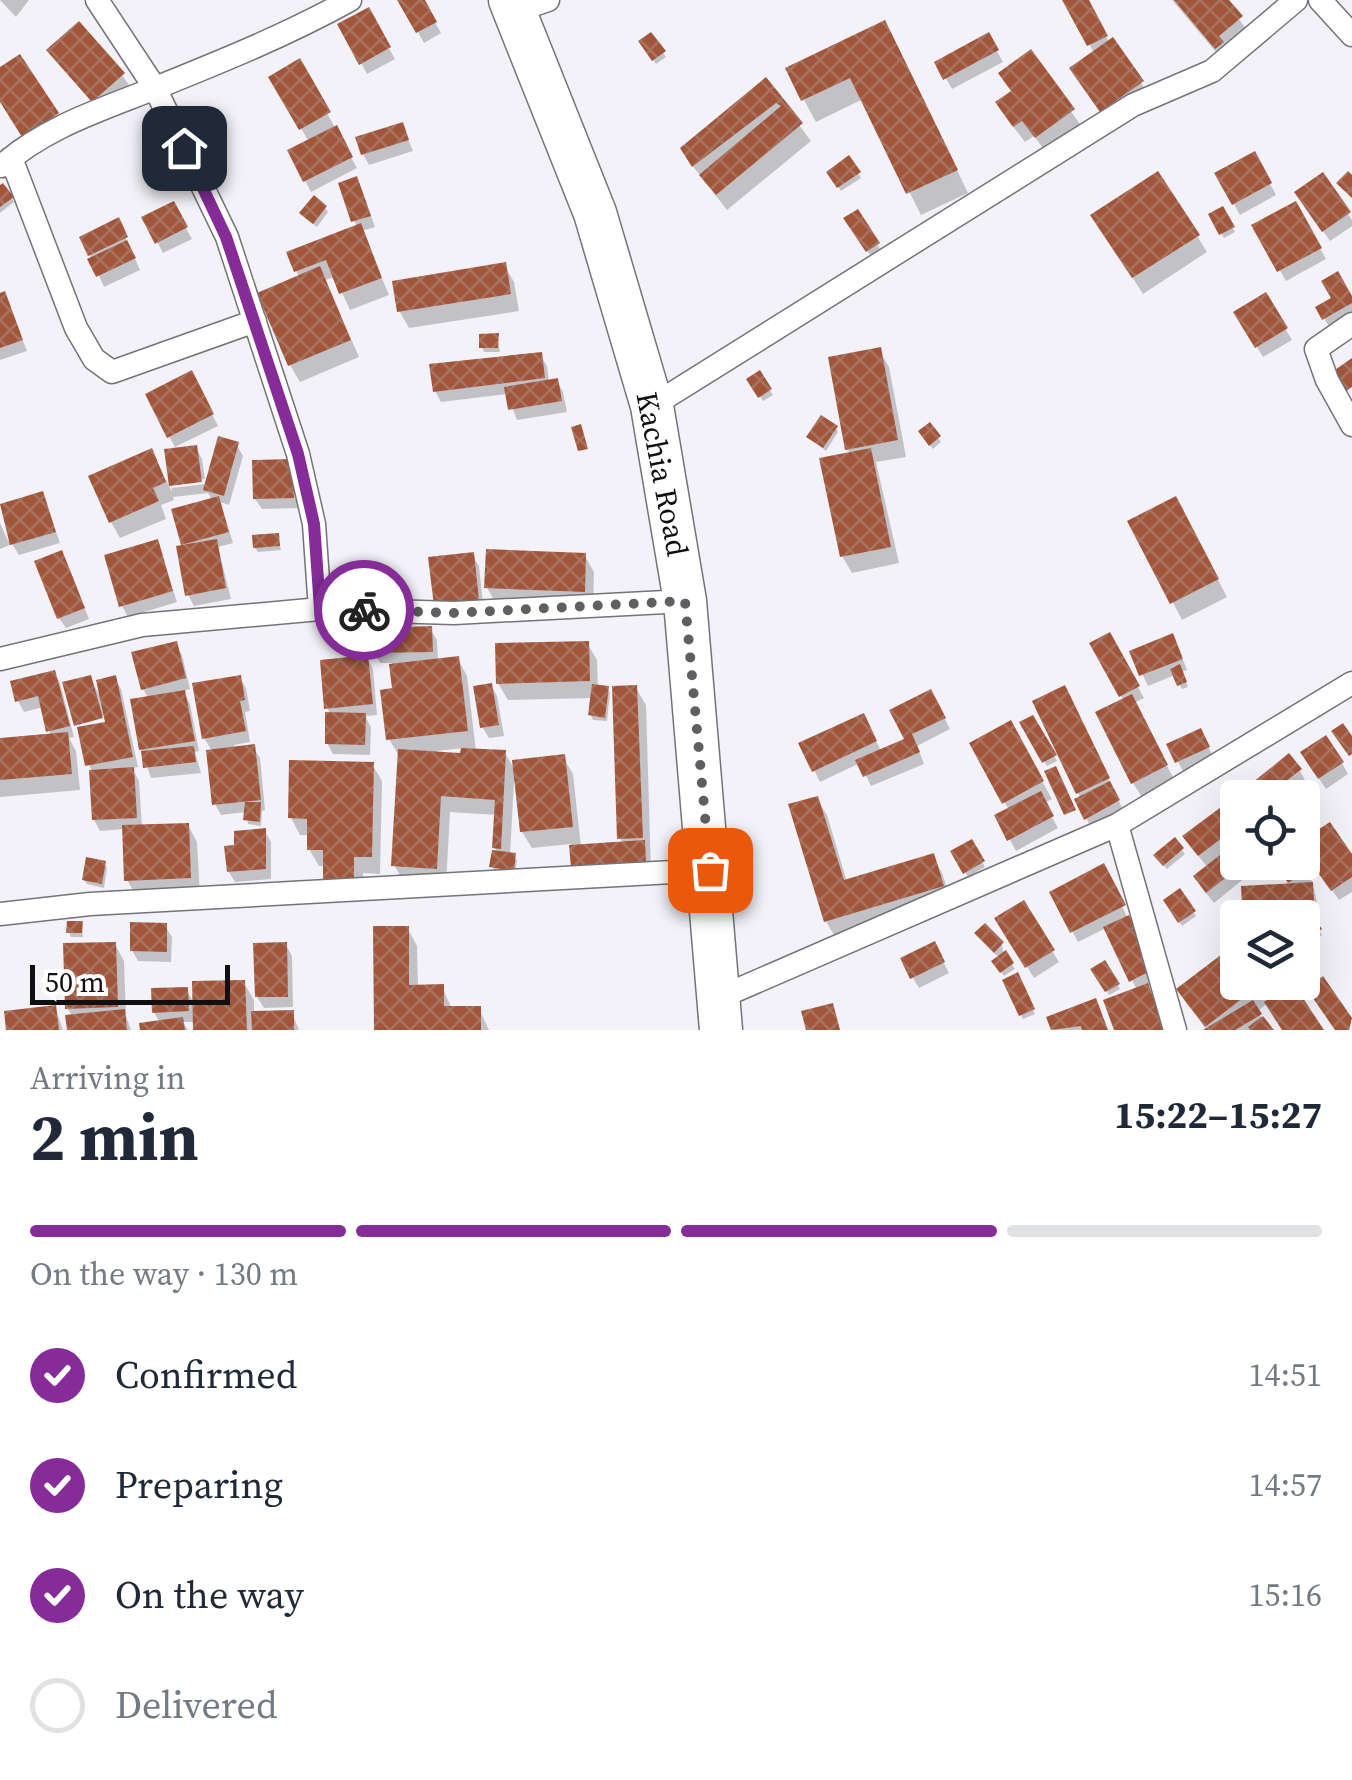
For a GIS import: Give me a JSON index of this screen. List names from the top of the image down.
{
  "streets": {
    "highway": ["Kachia Road"]
  },
  "scale_bar": "50 m",
  "page": {
    "scale": "50 m",
    "heading": ["2 min", "Arriving in", "15:22–15:27"],
    "bar": "On the way · 130 m",
    "list": [
      ["Confirmed", "14:51"],
      ["Preparing", "14:57"],
      ["On the way", "15:16"],
      "Delivered"
    ]
  }
}
